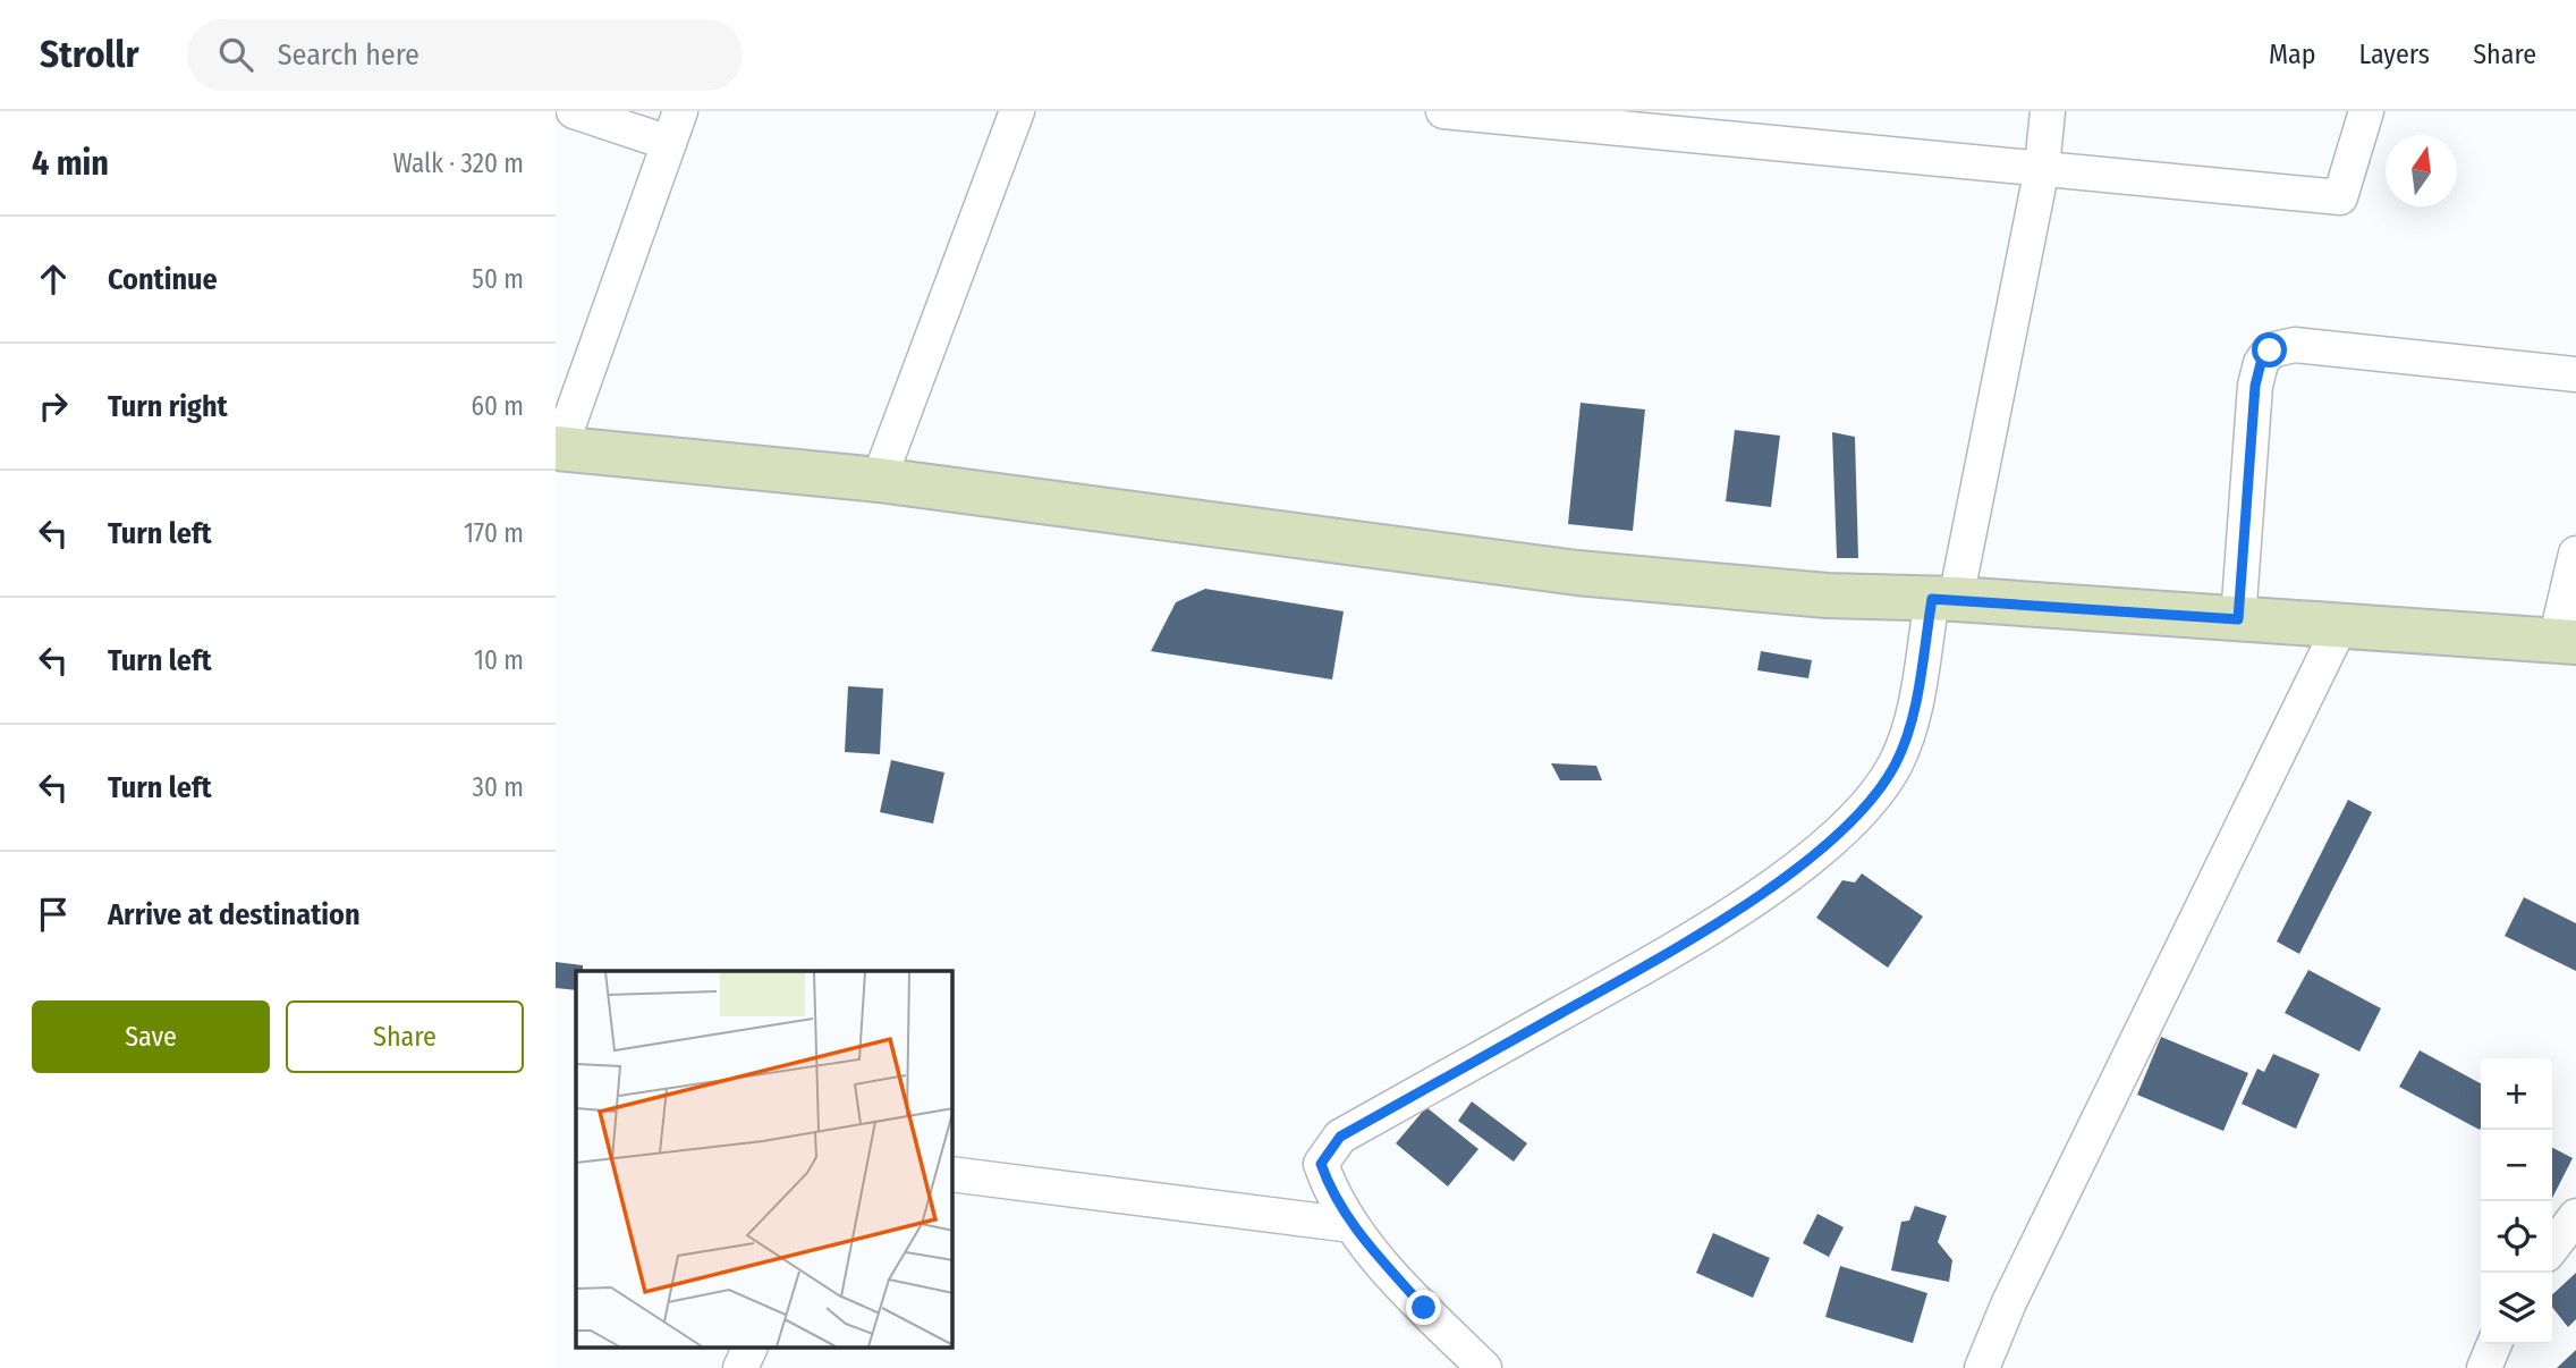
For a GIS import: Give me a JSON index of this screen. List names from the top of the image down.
{
  "north": "top",
  "page": {
    "header": "Strollr",
    "search": "Search here",
    "nav": ["Map", "Layers", "Share"],
    "heading": ["4 min", "Walk · 320 m"],
    "list": [
      ["Continue", "50 m"],
      ["Turn right", "60 m"],
      ["Turn left", "170 m"],
      ["Turn left", "10 m"],
      ["Turn left", "30 m"],
      "Arrive at destination"
    ],
    "buttons": ["Save", "Share"],
    "map_buttons": ["+", "−"]
  }
}
